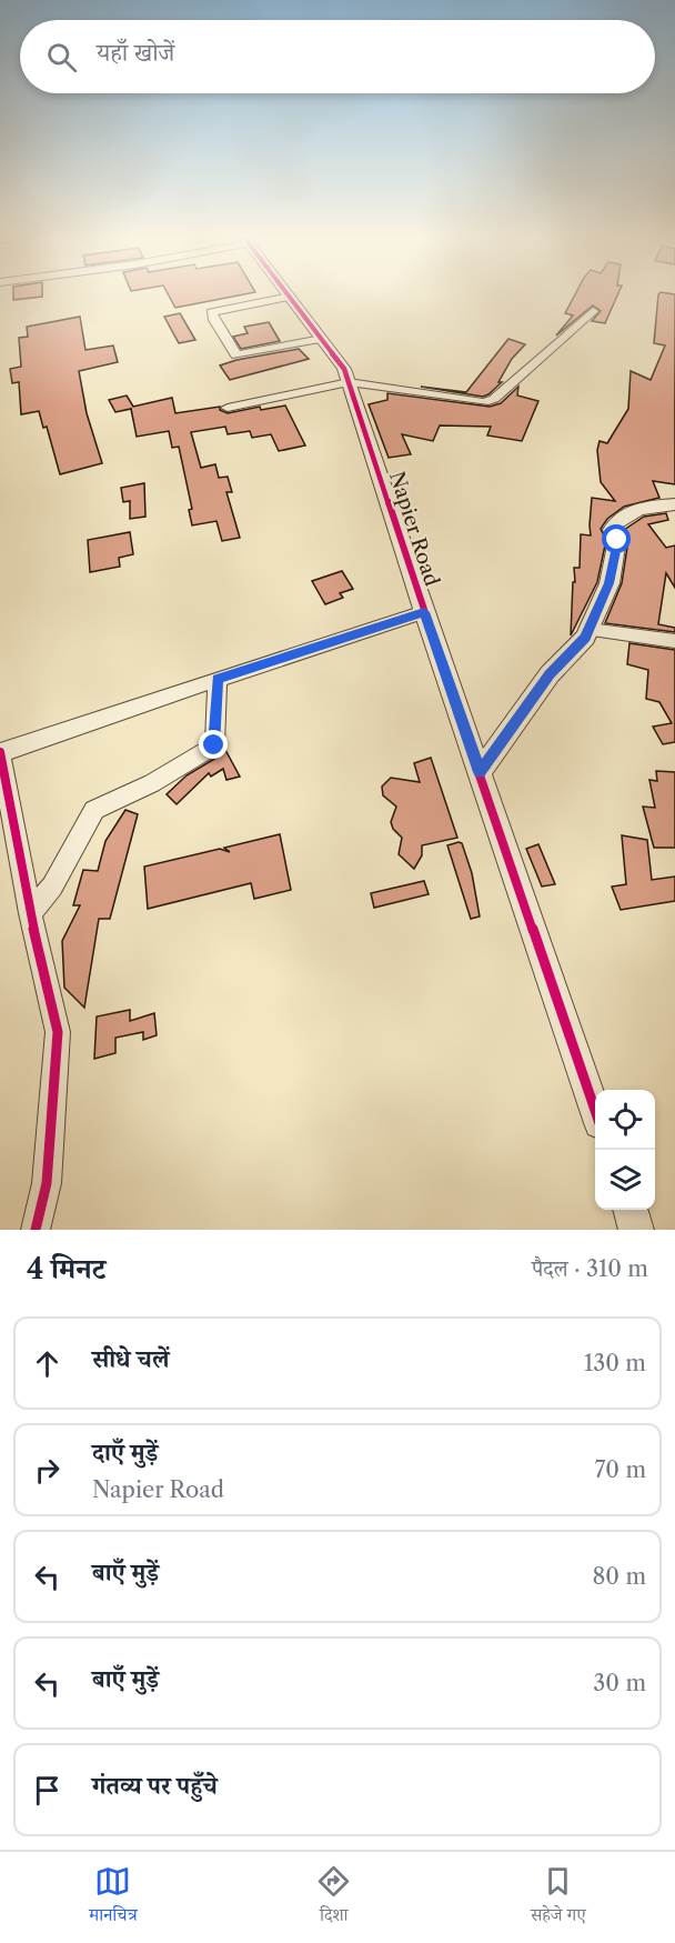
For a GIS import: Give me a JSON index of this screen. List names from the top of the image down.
{
  "streets": {
    "street": ["Napier Road"]
  },
  "page": {
    "search": "यहाँ खोजें",
    "heading": ["4 मिनट", "पैदल · 310 m"],
    "list": [
      ["सीधे चलें", "130 m"],
      ["दाएँ मुड़ें", "Napier Road", "70 m"],
      ["बाएँ मुड़ें", "80 m"],
      ["बाएँ मुड़ें", "30 m"],
      "गंतव्य पर पहुँचे"
    ],
    "nav": ["मानचित्र", "दिशा", "सहेजे गए"]
  }
}
